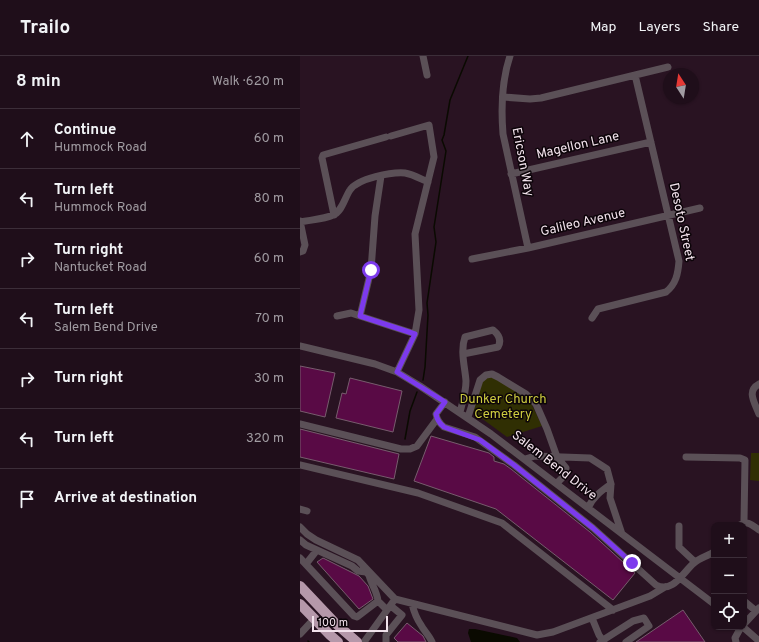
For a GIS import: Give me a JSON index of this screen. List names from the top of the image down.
{
  "streets": {
    "street": [
      "Magellon Lane",
      "Ericson Way",
      "Desoto Street",
      "Galileo Avenue",
      "Salem Bend Drive"
    ]
  },
  "crossings": [
    ["Magellon Lane", "Ericson Way"],
    ["Magellon Lane", "Desoto Street"],
    ["Ericson Way", "Galileo Avenue"],
    ["Desoto Street", "Galileo Avenue"]
  ],
  "parks": ["Dunker Church Cemetery"],
  "scale_bar": "100 m",
  "north": "top",
  "page": {
    "header": "Trailo",
    "nav": ["Map", "Layers", "Share"],
    "heading": ["8 min", "Walk · 620 m"],
    "list": [
      ["Continue", "Hummock Road", "60 m"],
      ["Turn left", "Hummock Road", "80 m"],
      ["Turn right", "Nantucket Road", "60 m"],
      ["Turn left", "Salem Bend Drive", "70 m"],
      ["Turn right", "30 m"],
      ["Turn left", "320 m"],
      "Arrive at destination"
    ],
    "map_buttons": ["+", "−"],
    "scale": "100 m"
  }
}
